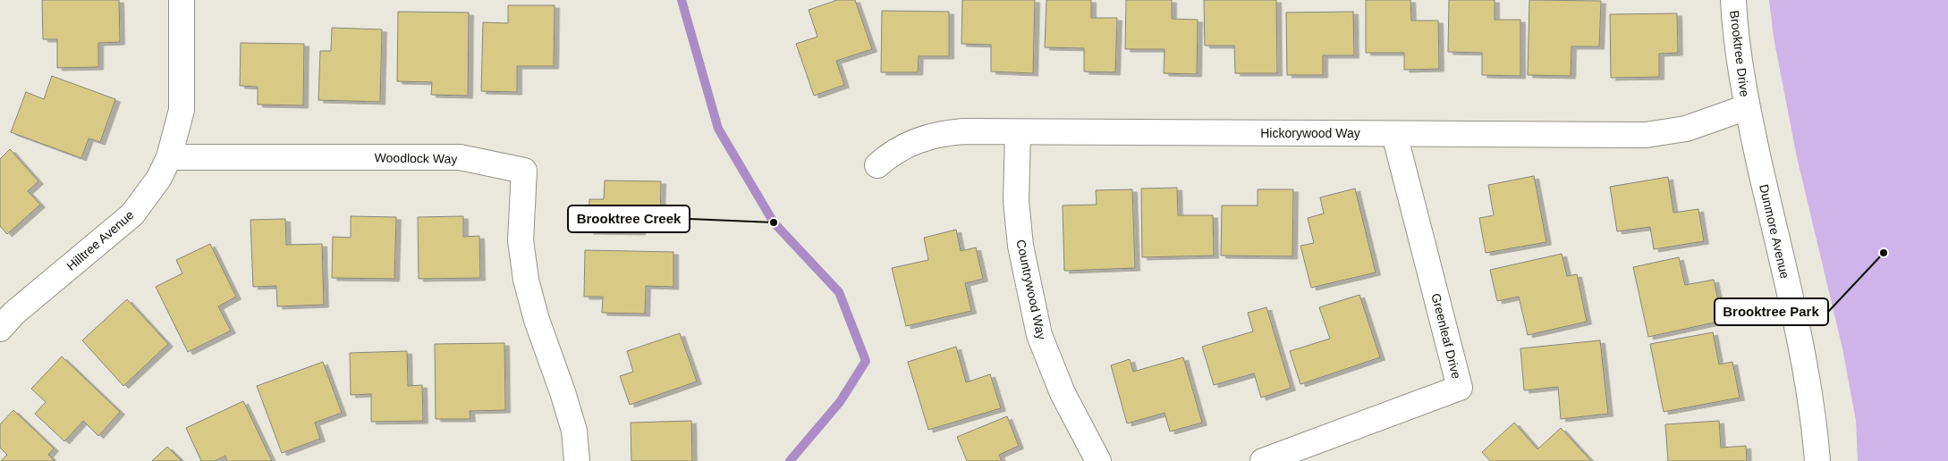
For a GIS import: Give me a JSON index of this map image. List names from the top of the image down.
{
  "streets": {
    "street": [
      "Brooktree Drive",
      "Hickorywood Way",
      "Woodlock Way",
      "Dunmore Avenue",
      "Hilltree Avenue",
      "Countrywood Way",
      "Greenleaf Drive"
    ]
  },
  "crossings": [
    ["Brooktree Drive", "Hickorywood Way"],
    ["Brooktree Drive", "Dunmore Avenue"],
    ["Hickorywood Way", "Dunmore Avenue"],
    ["Hickorywood Way", "Countrywood Way"],
    ["Hickorywood Way", "Greenleaf Drive"],
    ["Woodlock Way", "Hilltree Avenue"]
  ],
  "places": ["Brooktree Creek", "Brooktree Park"]
}
